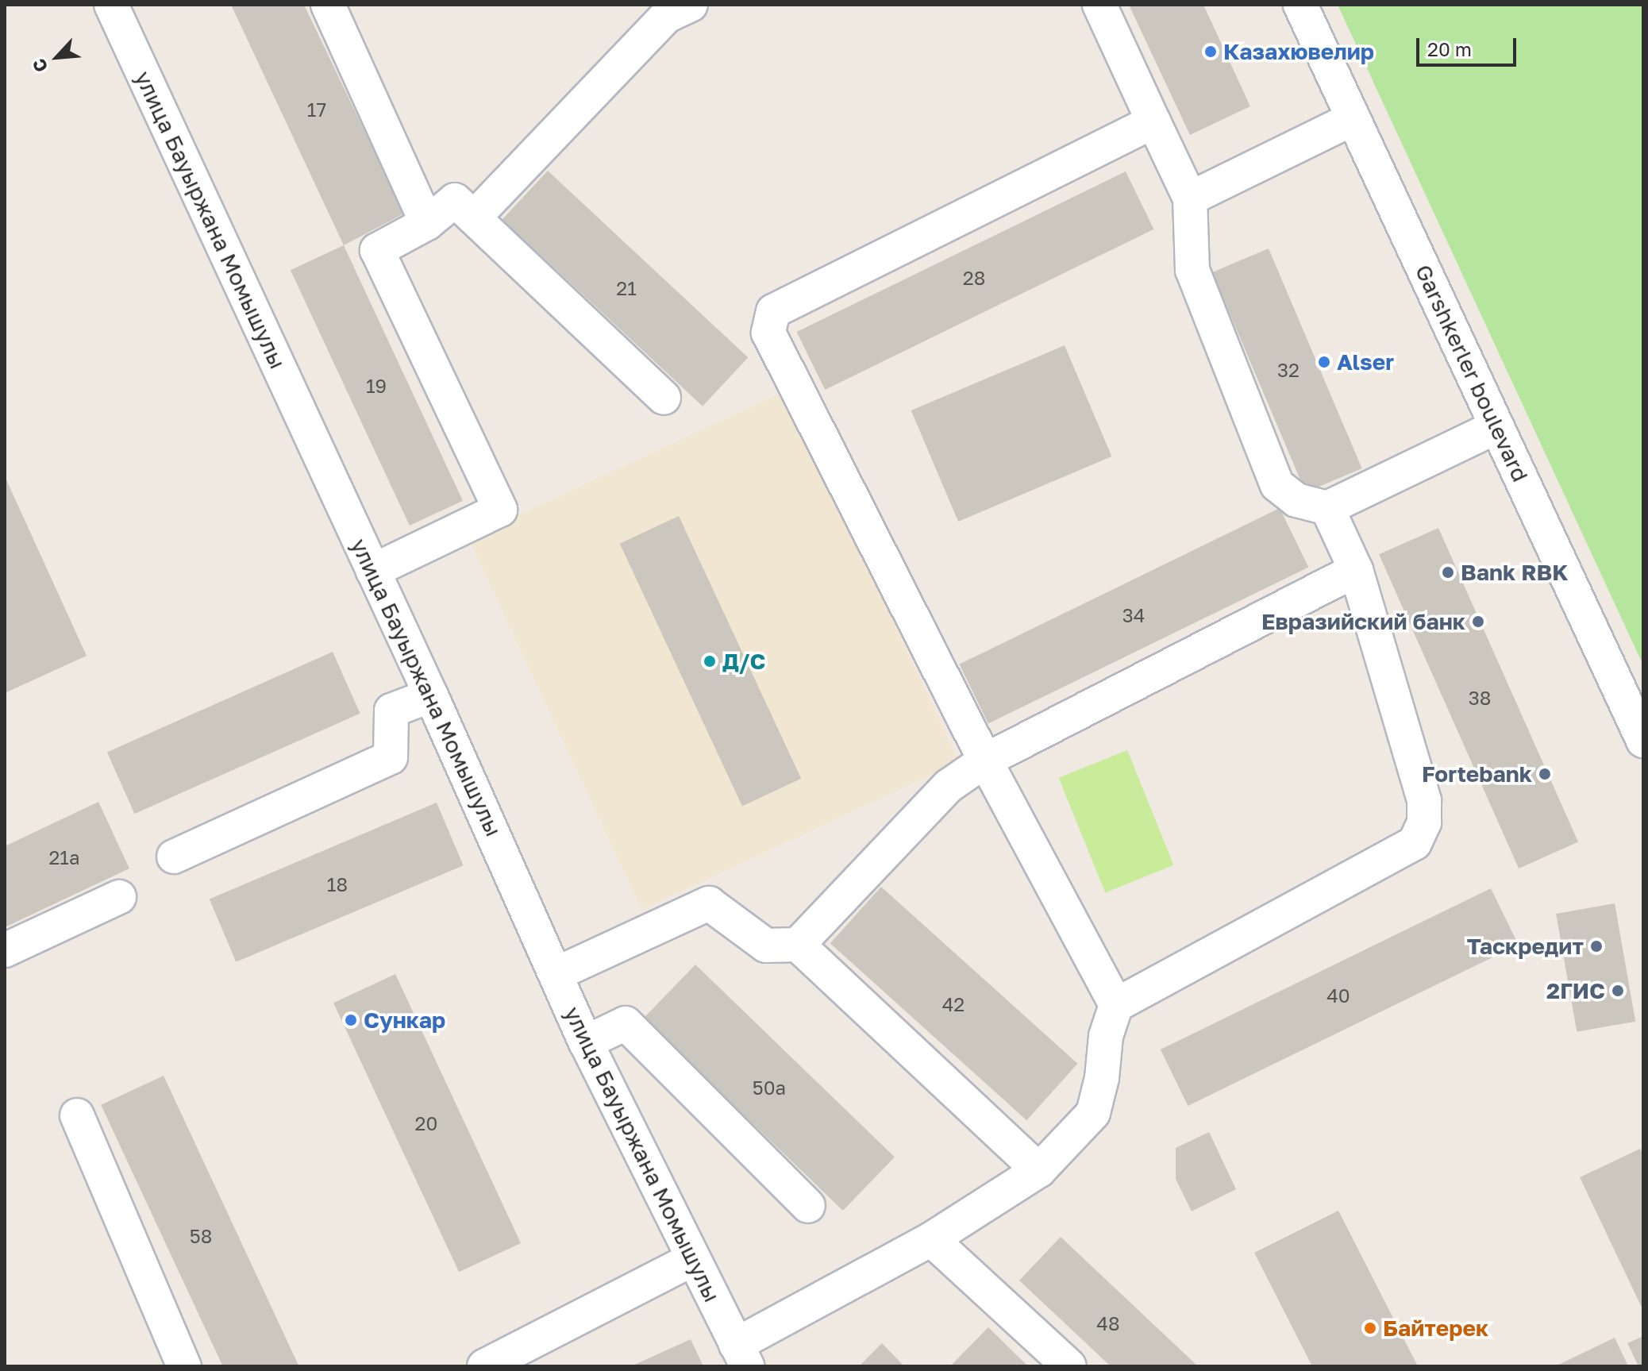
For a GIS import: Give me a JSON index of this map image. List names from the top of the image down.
{
  "streets": {
    "street": ["улица Бауыржана Момышулы", "Garshkerler boulevard"]
  },
  "places": [
    "Казахювелир",
    "Alser",
    "Bank RBK",
    "Евразийский банк",
    "Д/С",
    "Fortebank",
    "Таскредит",
    "2ГИС",
    "Сункар",
    "Байтерек"
  ],
  "house_numbers": [
    "17",
    "28",
    "21",
    "32",
    "19",
    "34",
    "38",
    "21а",
    "18",
    "40",
    "42",
    "50а",
    "20",
    "58",
    "48"
  ],
  "scale_bar": "20 m",
  "north": "bottom left"
}
